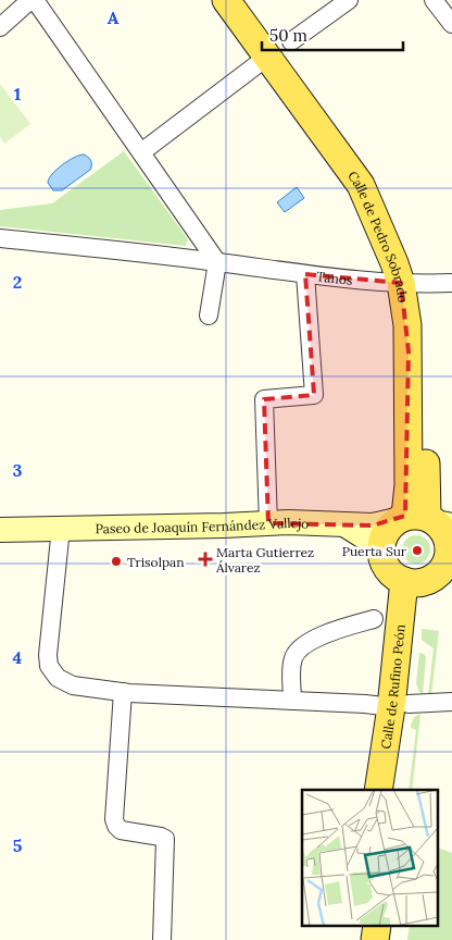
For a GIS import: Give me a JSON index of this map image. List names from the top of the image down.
{
  "streets": {
    "main road": ["Calle de Pedro Sobrado", "Calle de Rufino Peón"],
    "street": ["Tanos", "Paseo de Joaquín Fernández Vallejo"]
  },
  "crossings": [
    ["Calle de Pedro Sobrado", "Tanos"],
    ["Calle de Pedro Sobrado", "Paseo de Joaquín Fernández Vallejo"],
    ["Calle de Pedro Sobrado", "Calle de Rufino Peón"],
    ["Paseo de Joaquín Fernández Vallejo", "Calle de Rufino Peón"]
  ],
  "places": {
    "other": ["Puerta Sur", "Trisolpan"],
    "health": ["Marta Gutierrez Álvarez"]
  },
  "scale_bar": "50 m",
  "grid": {
    "columns": ["A"],
    "rows": [
      "1",
      "2",
      "3",
      "4",
      "5"
    ]
  }
}
